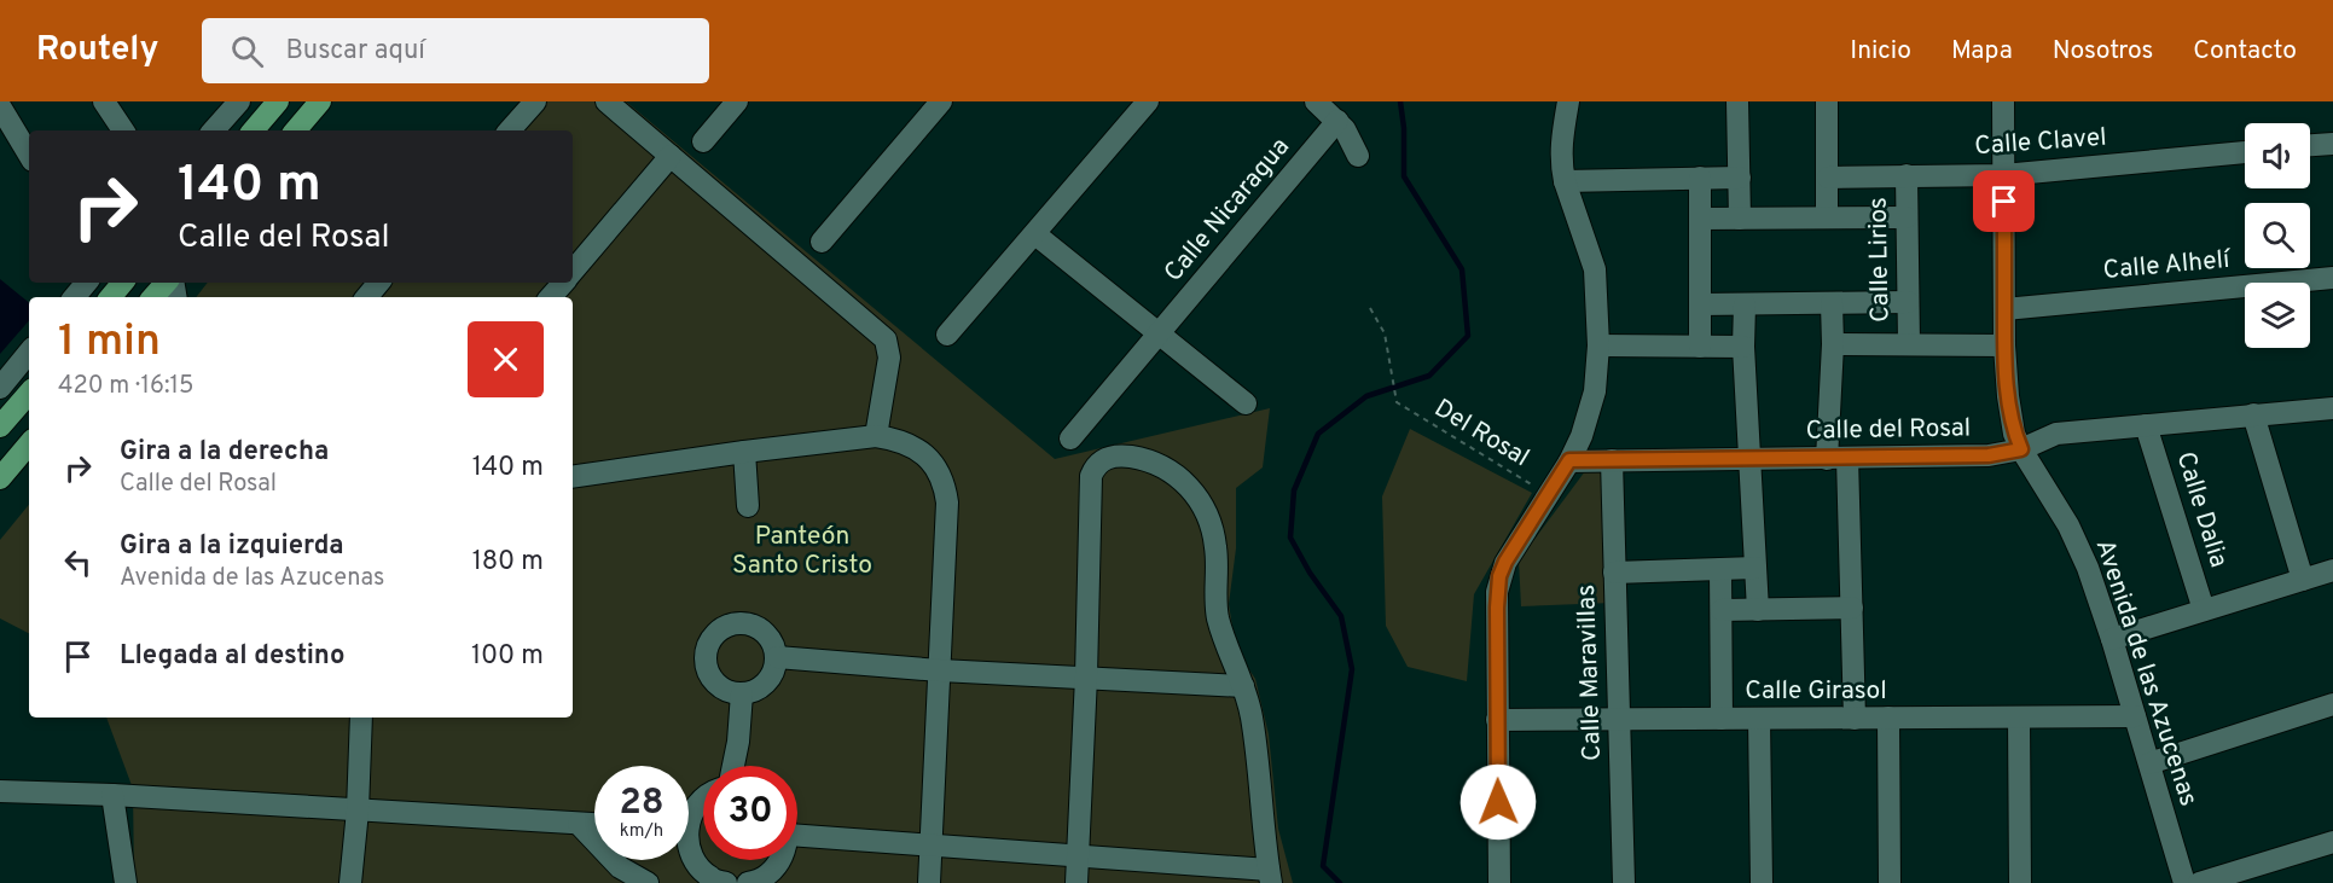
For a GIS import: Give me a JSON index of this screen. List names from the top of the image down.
{
  "streets": {
    "street": [
      "Calle Clavel",
      "Calle Nicaragua",
      "Calle Lirios",
      "Calle Alhelí",
      "Calle del Rosal",
      "Calle Dalia",
      "Calle Maravillas",
      "Avenida de las Azucenas",
      "Calle Girasol"
    ],
    "path": ["Del Rosal"]
  },
  "crossings": [
    ["Calle Clavel", "Calle Lirios"],
    ["Calle Clavel", "Avenida de las Azucenas"],
    ["Calle Alhelí", "Avenida de las Azucenas"],
    ["Calle del Rosal", "Calle Dalia"],
    ["Calle del Rosal", "Calle Maravillas"],
    ["Calle del Rosal", "Avenida de las Azucenas"],
    ["Calle Maravillas", "Calle Girasol"],
    ["Avenida de las Azucenas", "Calle Girasol"]
  ],
  "parks": ["Panteón Santo Cristo"],
  "page": {
    "header": "Routely",
    "search": "Buscar aquí",
    "nav": [
      "Inicio",
      "Mapa",
      "Nosotros",
      "Contacto"
    ],
    "turn": ["140 m", "Calle del Rosal"],
    "heading": ["1 min", "420 m · 16:15"],
    "list": [
      {
        "name": "Gira a la derecha",
        "note": "Calle del Rosal",
        "value": "140 m"
      },
      {
        "name": "Gira a la izquierda",
        "note": "Avenida de las Azucenas",
        "value": "180 m"
      },
      {
        "name": "Llegada al destino",
        "value": "100 m"
      }
    ],
    "speed": "28 km/h",
    "limit": "30"
  }
}
